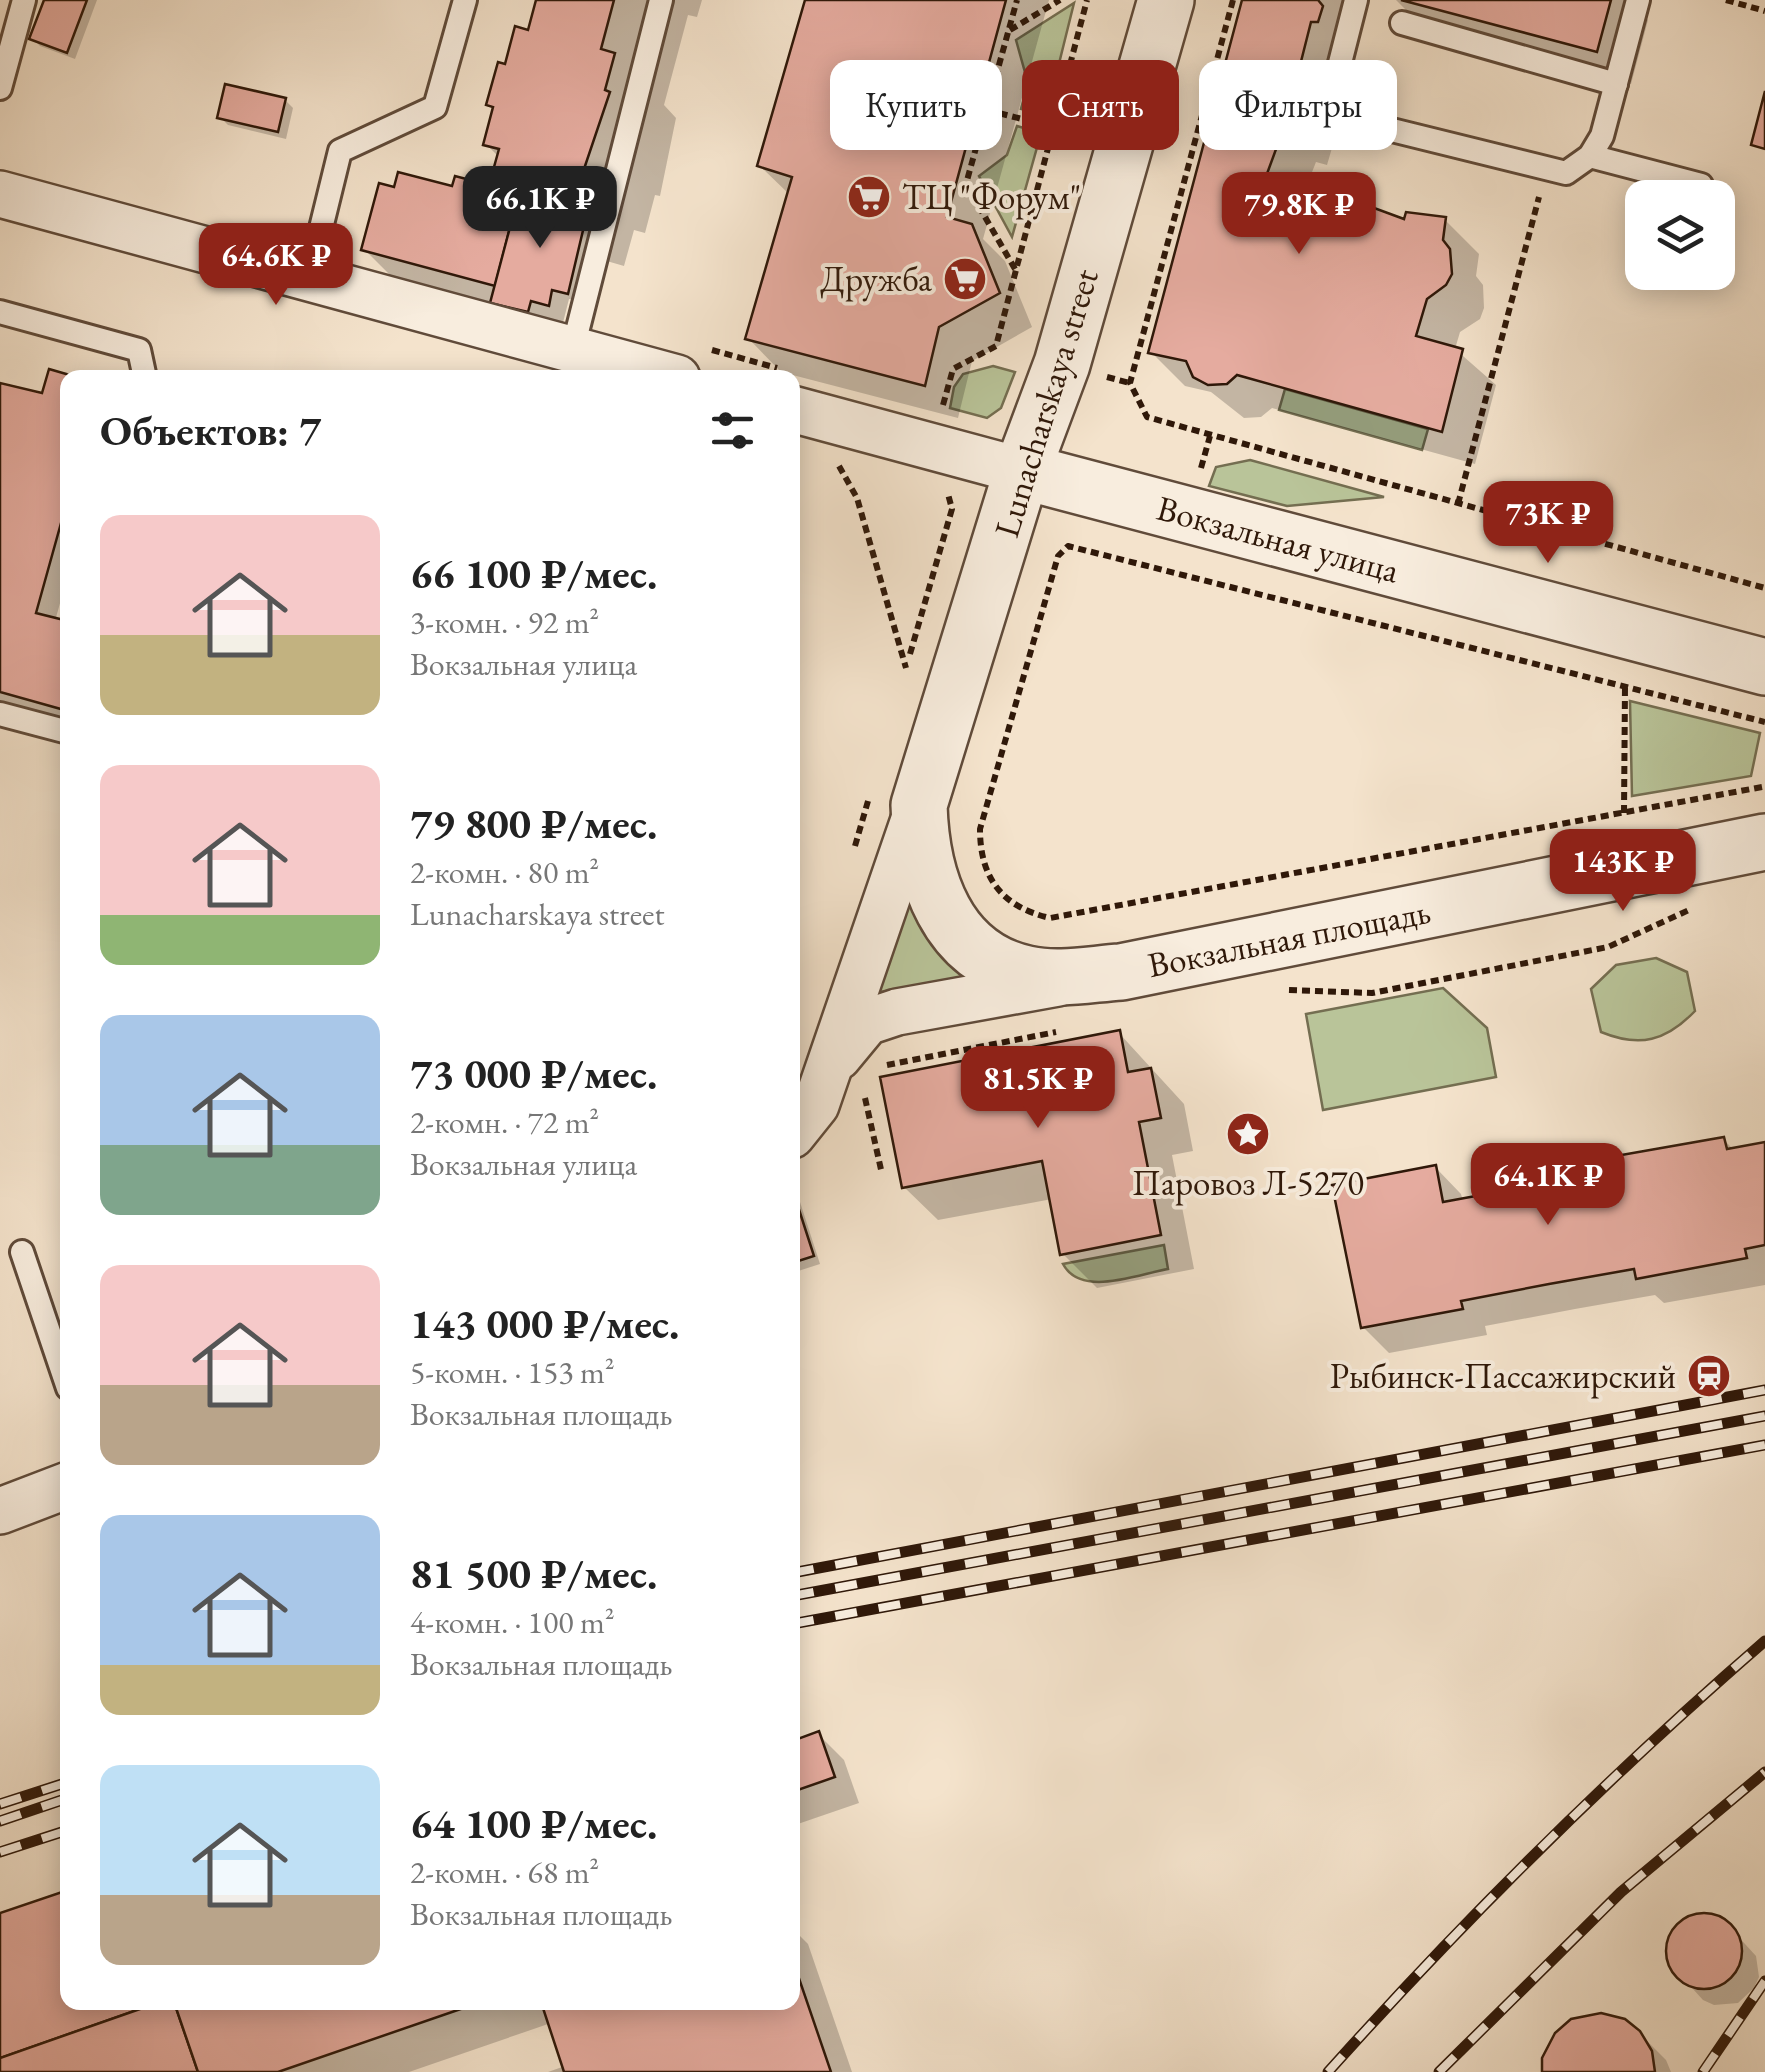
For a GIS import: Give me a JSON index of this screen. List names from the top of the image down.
{
  "streets": {
    "street": ["Lunacharskaya street", "Вокзальная улица", "Вокзальная площадь"]
  },
  "crossings": [
    ["Lunacharskaya street", "Вокзальная улица"],
    ["Lunacharskaya street", "Вокзальная площадь"]
  ],
  "places": {
    "supermarket": ["ТЦ \"Форум\"", "Дружба"],
    "place": ["Паровоз Л-5270"],
    "station": ["Рыбинск-Пассажирский"]
  },
  "page": {
    "chip": ["Купить", "Снять", "Фильтры"],
    "price": [
      "66.1K ₽",
      "79.8K ₽",
      "64.6K ₽",
      "73K ₽",
      "143K ₽",
      "81.5K ₽",
      "64.1K ₽"
    ],
    "heading": "Объектов: 7",
    "list": [
      {
        "name": "66 100 ₽/мес.",
        "note": "3-комн. · 92 m² · Вокзальная улица"
      },
      {
        "name": "79 800 ₽/мес.",
        "note": "2-комн. · 80 m² · Lunacharskaya street"
      },
      {
        "name": "73 000 ₽/мес.",
        "note": "2-комн. · 72 m² · Вокзальная улица"
      },
      {
        "name": "143 000 ₽/мес.",
        "note": "5-комн. · 153 m² · Вокзальная площадь"
      },
      {
        "name": "81 500 ₽/мес.",
        "note": "4-комн. · 100 m² · Вокзальная площадь"
      },
      {
        "name": "64 100 ₽/мес.",
        "note": "2-комн. · 68 m² · Вокзальная площадь"
      }
    ]
  }
}
